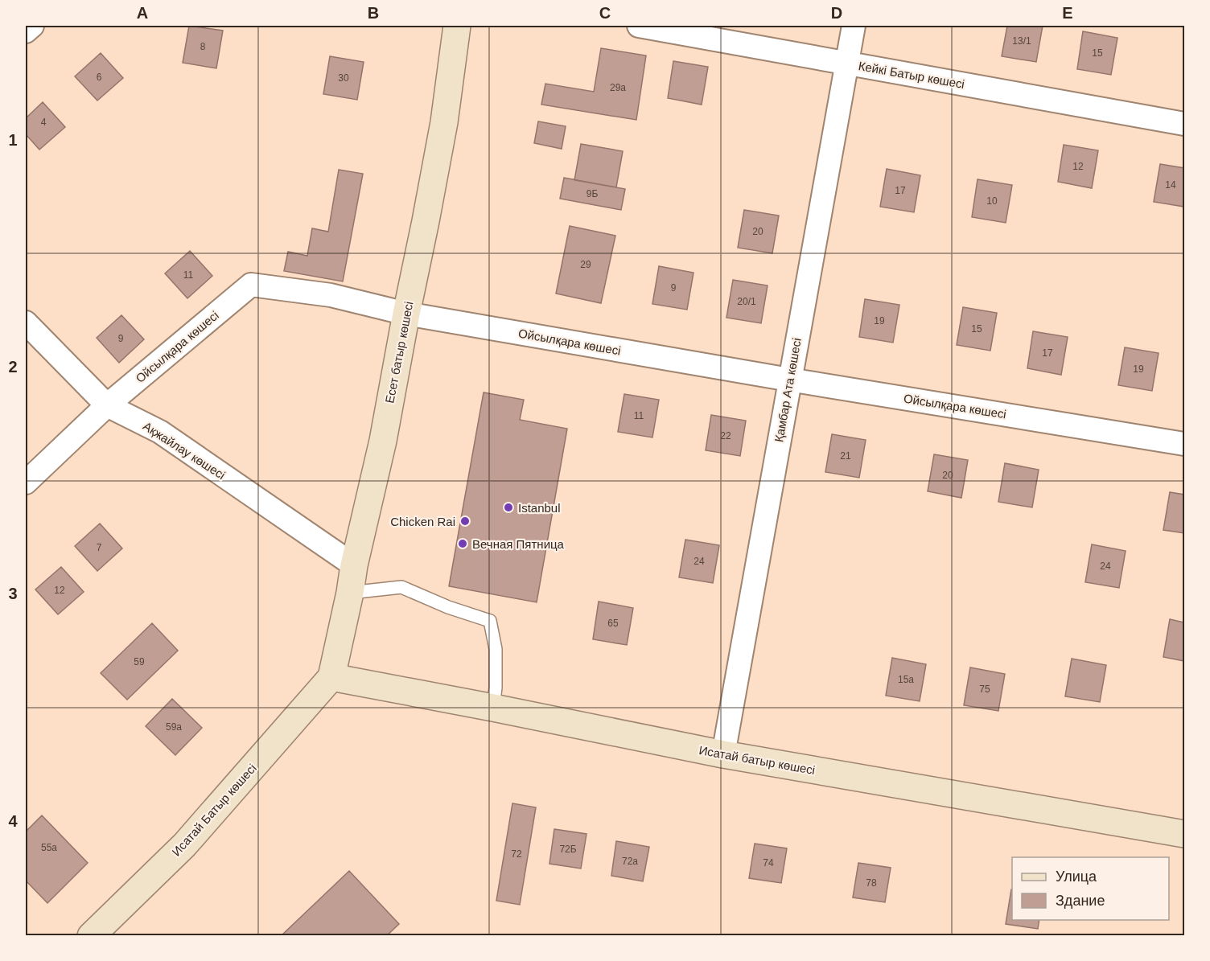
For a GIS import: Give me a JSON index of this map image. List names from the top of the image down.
{
  "streets": {
    "street": [
      "Кейкі Батыр көшесі",
      "Ойсылқара көшесі",
      "Есет батыр көшесі",
      "Қамбар Ата көшесі",
      "Ақжайлау көшесі",
      "Исатай батыр көшесі",
      "Исатай Батыр көшесі"
    ]
  },
  "crossings": [
    ["Кейкі Батыр көшесі", "Қамбар Ата көшесі"],
    ["Ойсылқара көшесі", "Есет батыр көшесі"],
    ["Ойсылқара көшесі", "Қамбар Ата көшесі"],
    ["Ойсылқара көшесі", "Ақжайлау көшесі"],
    ["Есет батыр көшесі", "Ақжайлау көшесі"],
    ["Есет батыр көшесі", "Исатай батыр көшесі"],
    ["Есет батыр көшесі", "Исатай Батыр көшесі"],
    ["Қамбар Ата көшесі", "Исатай батыр көшесі"],
    ["Исатай батыр көшесі", "Исатай Батыр көшесі"]
  ],
  "places": ["Istanbul", "Chicken Rai", "Вечная Пятница"],
  "house_numbers": [
    "13/1",
    "8",
    "15",
    "6",
    "30",
    "29а",
    "4",
    "12",
    "14",
    "17",
    "9Б",
    "10",
    "20",
    "29",
    "11",
    "9",
    "20/1",
    "19",
    "15",
    "9",
    "17",
    "19",
    "11",
    "22",
    "21",
    "20",
    "7",
    "24",
    "24",
    "12",
    "65",
    "59",
    "15а",
    "75",
    "59а",
    "55а",
    "72Б",
    "72",
    "72а",
    "74",
    "78"
  ],
  "legend": ["Улица", "Здание"],
  "grid": {
    "columns": [
      "A",
      "B",
      "C",
      "D",
      "E"
    ],
    "rows": [
      "1",
      "2",
      "3",
      "4"
    ]
  }
}
